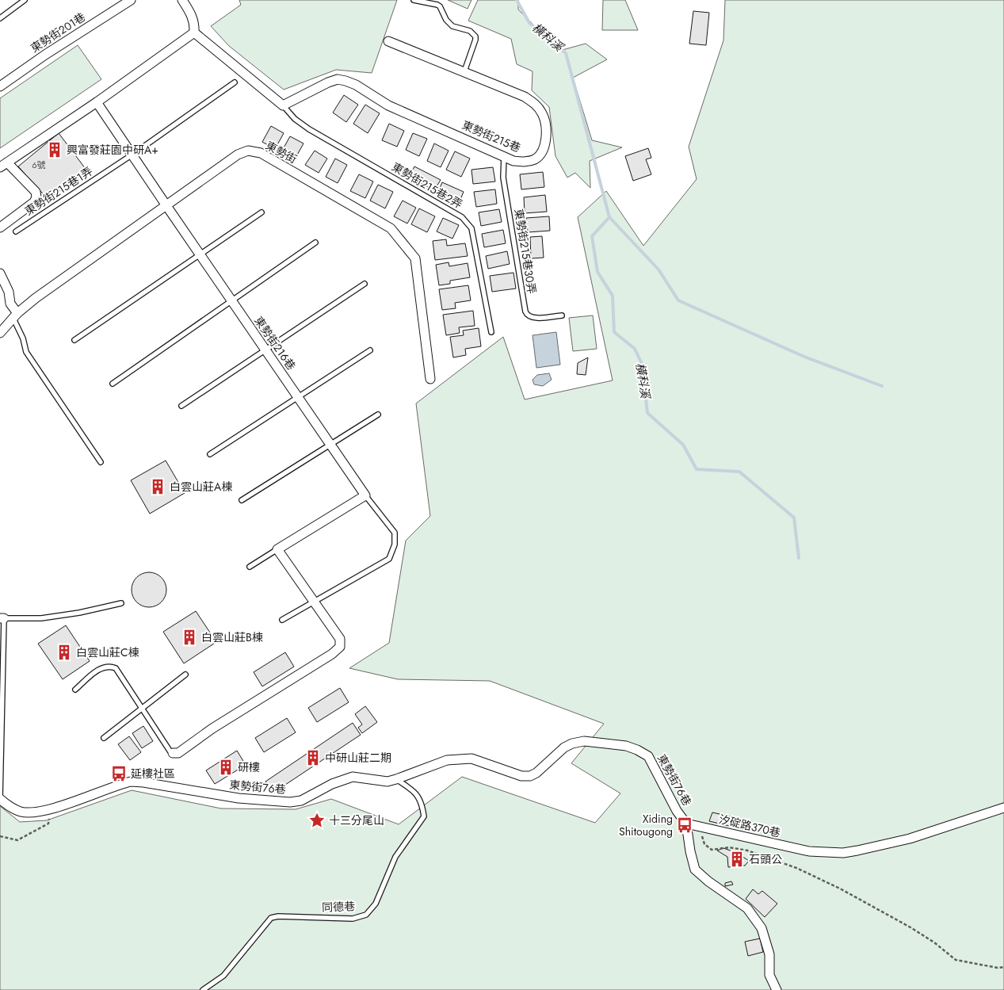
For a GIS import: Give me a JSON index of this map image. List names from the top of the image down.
{
  "streets": {
    "street": [
      "東勢街201巷",
      "東勢街215巷",
      "東勢街",
      "東勢街216巷",
      "東勢街76巷",
      "汐碇路370巷"
    ],
    "lane": [
      "東勢街215巷2弄",
      "東勢街215巷1弄",
      "東勢街215巷30弄",
      "同德巷"
    ]
  },
  "crossings": [
    ["東勢街215巷", "東勢街215巷2弄"],
    ["東勢街215巷", "東勢街215巷30弄"],
    ["東勢街", "東勢街216巷"],
    ["東勢街76巷", "汐碇路370巷"],
    ["東勢街76巷", "同德巷"]
  ],
  "water": ["橫科溪"],
  "places": {
    "building": [
      "興富發莊園中研A+",
      "白雲山莊A棟",
      "白雲山莊B棟",
      "白雲山莊C棟",
      "中研山莊二期",
      "研樓",
      "石頭公"
    ],
    "bus stop": ["延樓社區", "Xiding Shitougong"],
    "place": ["十三分尾山"]
  },
  "house_numbers": ["6號"]
}
